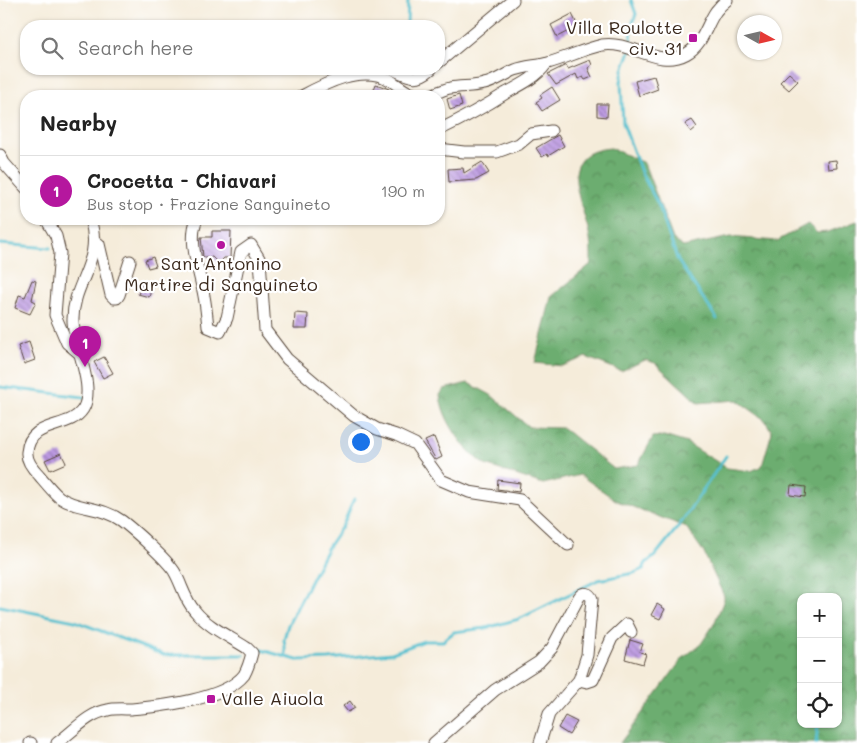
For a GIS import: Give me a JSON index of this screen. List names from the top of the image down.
{
  "places": {
    "transit": ["Villa Roulotte civ. 31", "Valle Aiuola"],
    "other": ["Sant'Antonino Martire di Sanguineto"]
  },
  "north": "right",
  "page": {
    "search": "Search here",
    "heading": "Nearby",
    "list": [
      {
        "mark": "1",
        "name": "Crocetta - Chiavari",
        "note": "Bus stop · Frazione Sanguineto",
        "value": "190 m"
      }
    ],
    "pins": "1",
    "map_buttons": ["+", "−"]
  }
}
